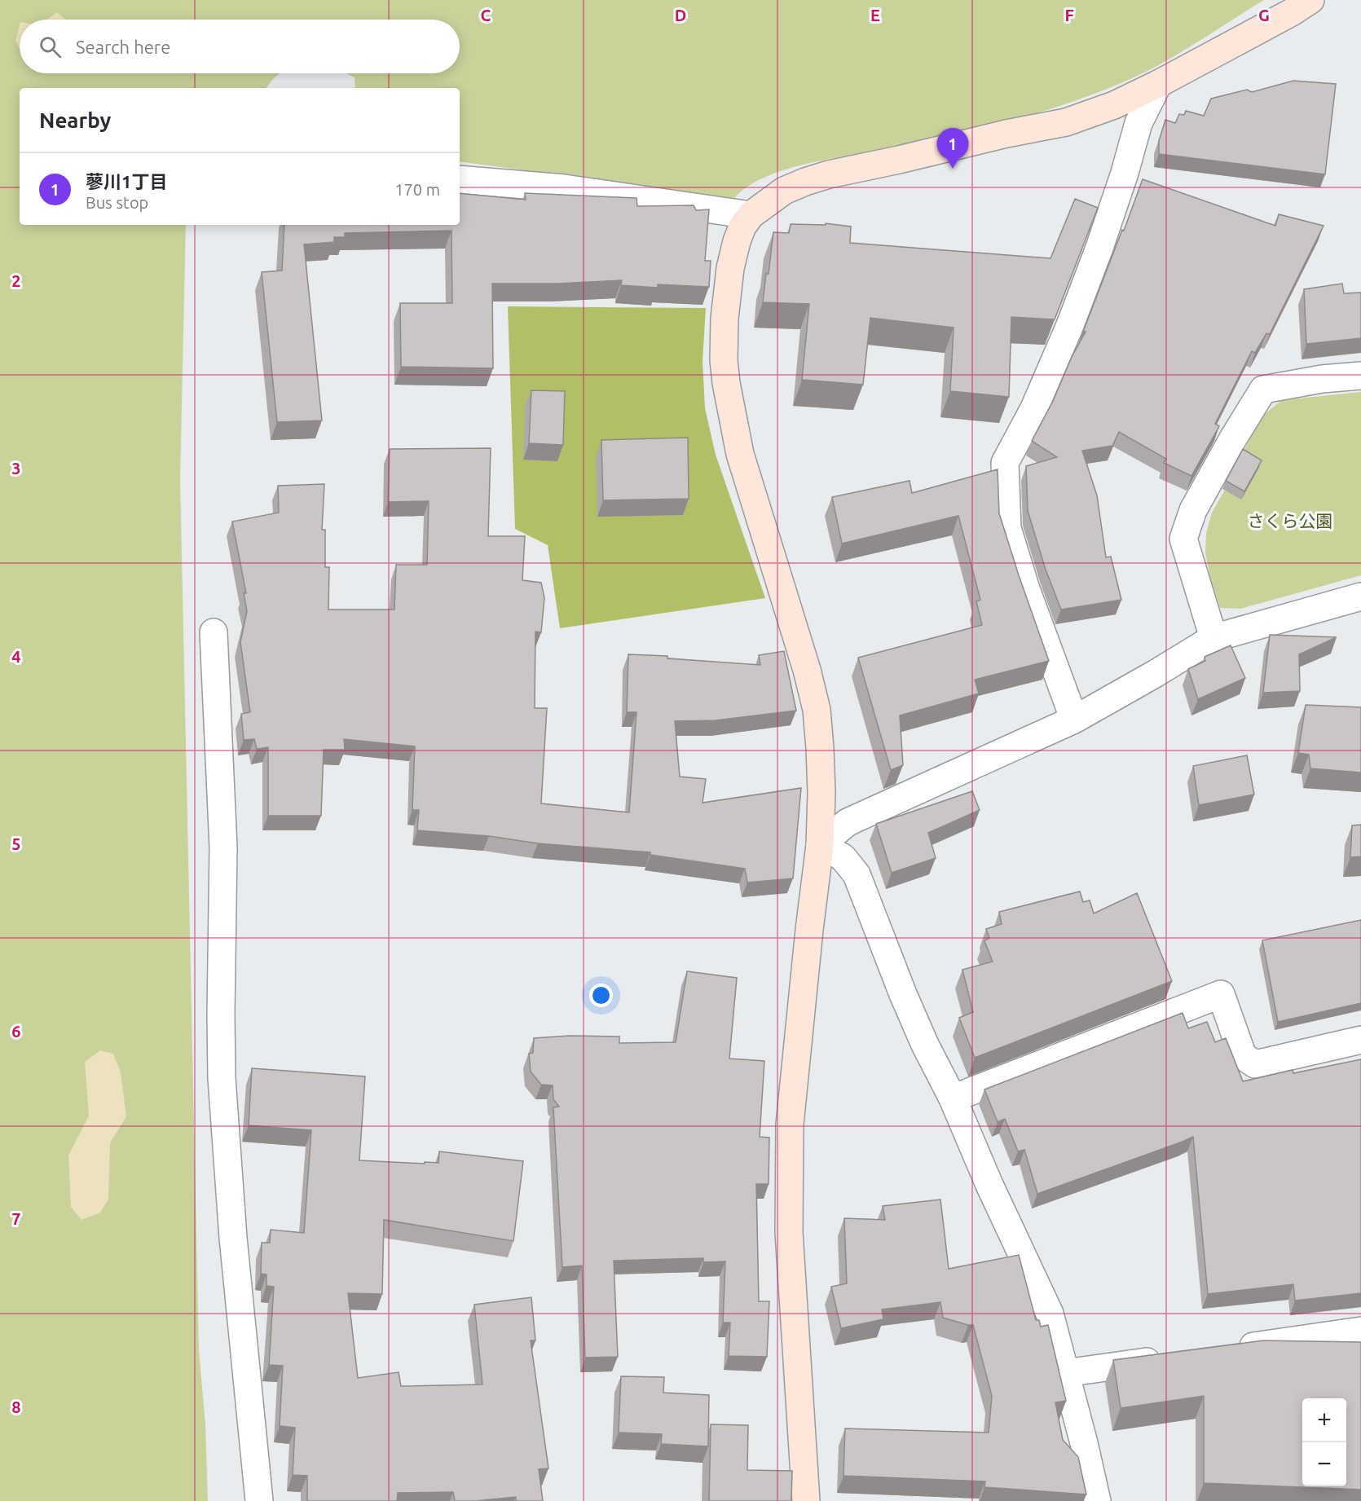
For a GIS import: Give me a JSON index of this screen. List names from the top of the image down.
{
  "parks": ["さくら公園"],
  "page": {
    "search": "Search here",
    "heading": "Nearby",
    "pins": "1",
    "list": [
      {
        "mark": "1",
        "name": "蓼川1丁目",
        "note": "Bus stop",
        "value": "170 m"
      }
    ],
    "map_buttons": ["+", "−"]
  },
  "grid": {
    "columns": [
      "C",
      "D",
      "E",
      "F",
      "G"
    ],
    "rows": [
      "2",
      "3",
      "4",
      "5",
      "6",
      "7",
      "8"
    ]
  }
}
